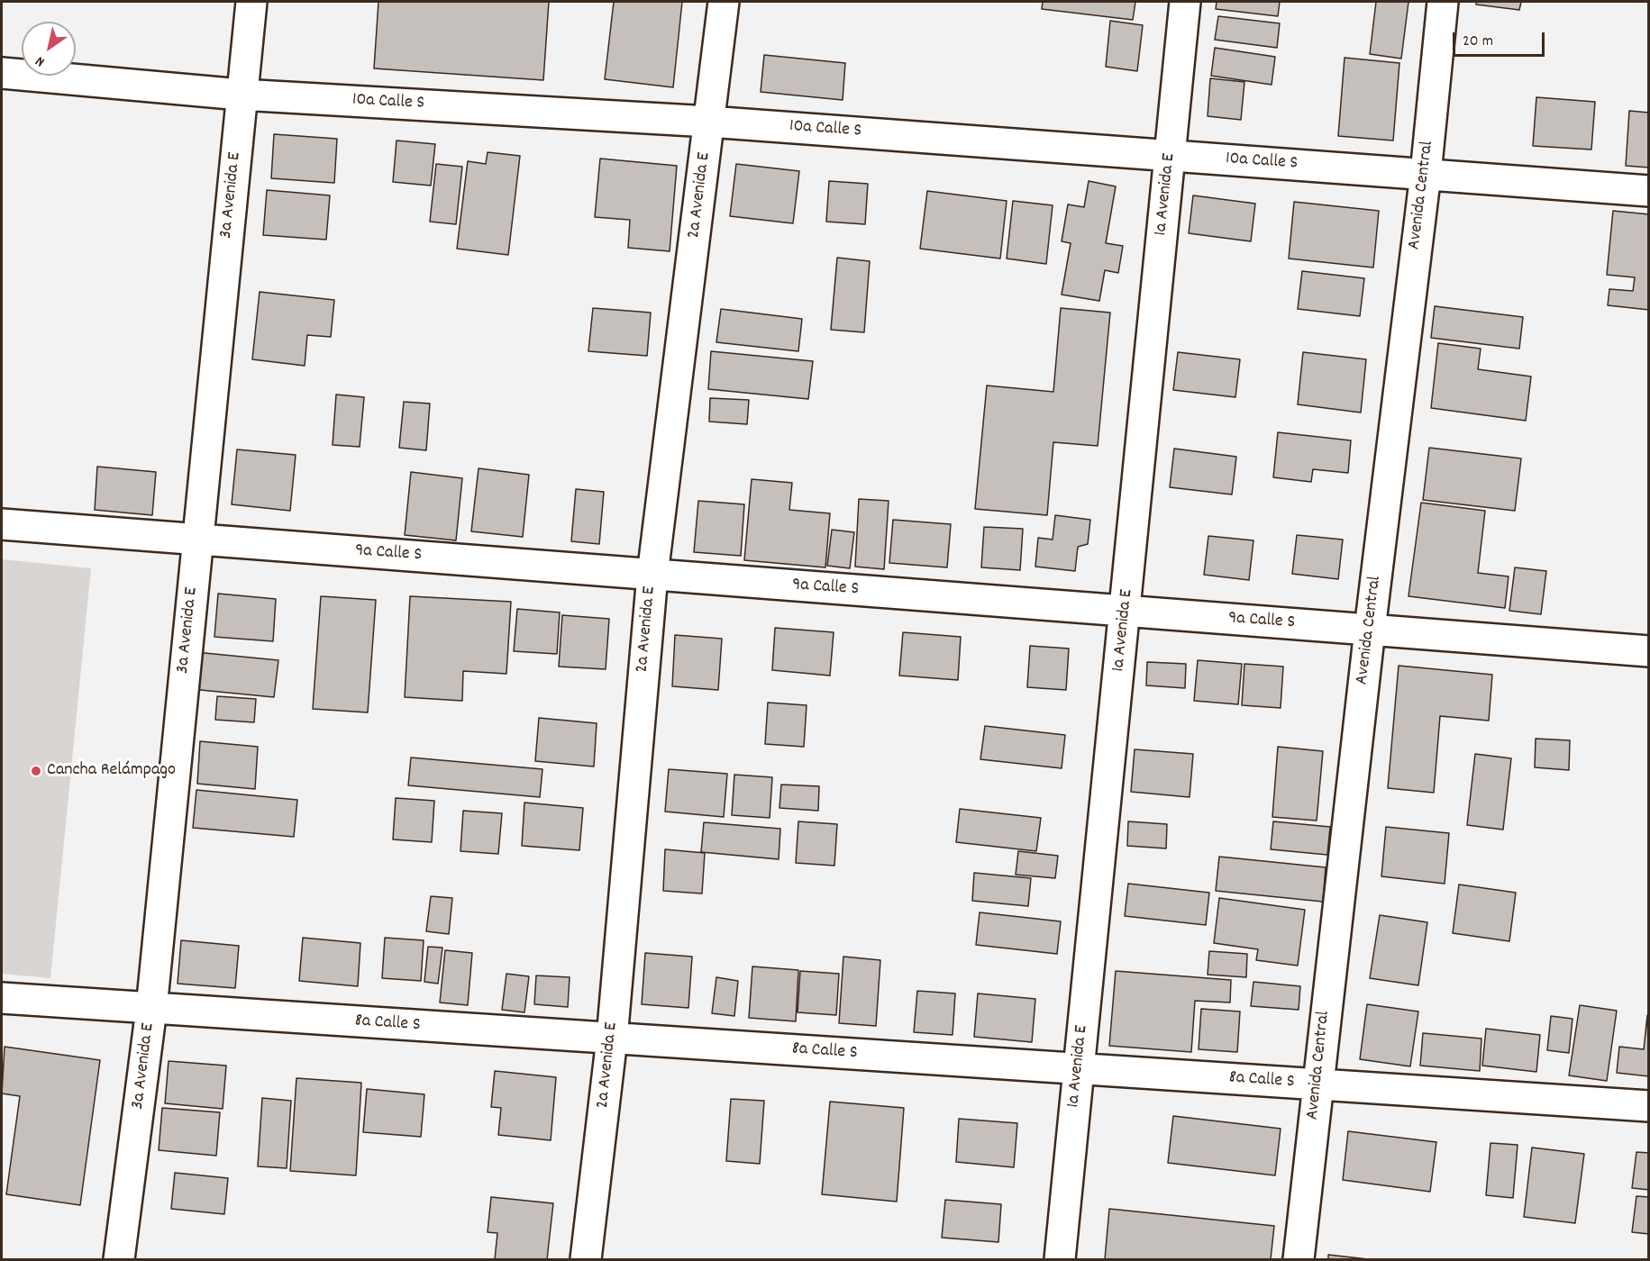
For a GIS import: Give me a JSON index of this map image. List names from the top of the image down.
{
  "streets": {
    "street": [
      "10a Calle S",
      "1a Avenida E",
      "3a Avenida E",
      "2a Avenida E",
      "Avenida Central",
      "9a Calle S",
      "8a Calle S"
    ]
  },
  "crossings": [
    ["10a Calle S", "1a Avenida E"],
    ["10a Calle S", "3a Avenida E"],
    ["10a Calle S", "2a Avenida E"],
    ["10a Calle S", "Avenida Central"],
    ["1a Avenida E", "9a Calle S"],
    ["1a Avenida E", "8a Calle S"],
    ["3a Avenida E", "9a Calle S"],
    ["3a Avenida E", "8a Calle S"],
    ["2a Avenida E", "9a Calle S"],
    ["2a Avenida E", "8a Calle S"],
    ["Avenida Central", "9a Calle S"],
    ["Avenida Central", "8a Calle S"]
  ],
  "places": ["Cancha Relámpago"],
  "scale_bar": "20 m",
  "north": "bottom left"
}
